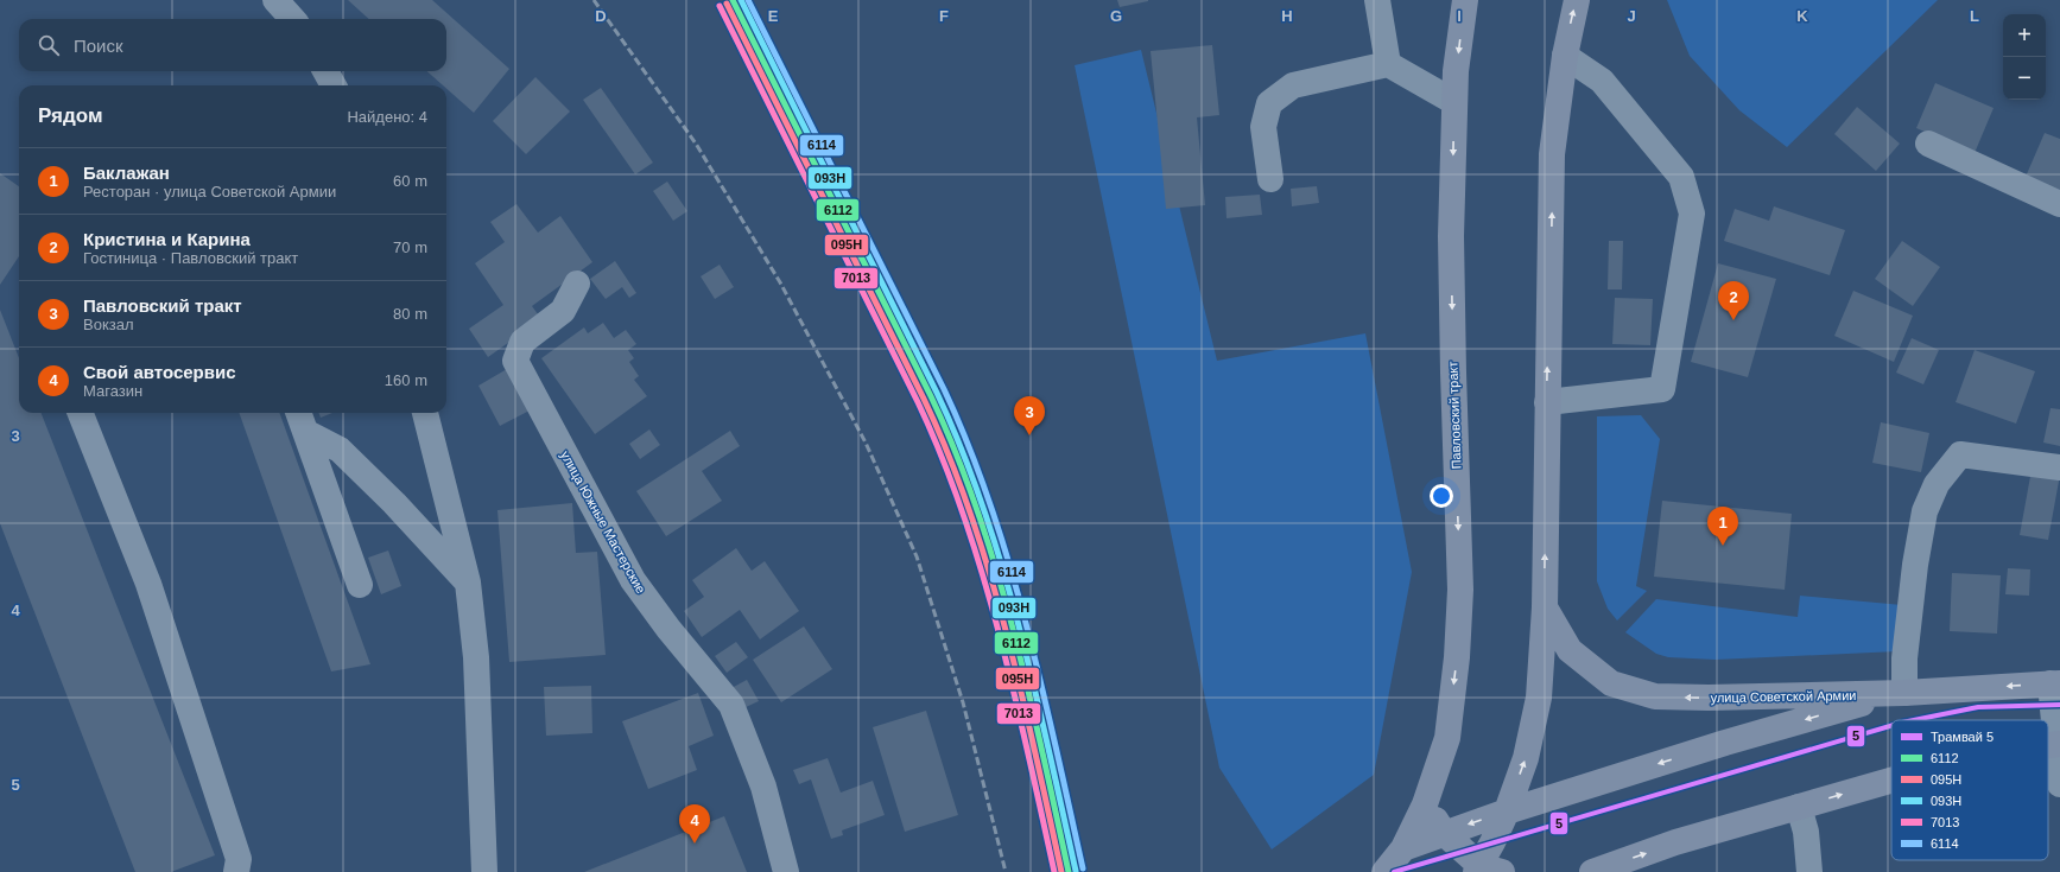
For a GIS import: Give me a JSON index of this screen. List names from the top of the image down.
{
  "streets": {
    "main road": ["Павловский тракт", "улица Советской Армии"],
    "street": ["улица Южные Мастерские"]
  },
  "lines": [
    "transit line 6112",
    "transit line 093Н",
    "transit line 6114",
    "transit line 095Н",
    "transit line 7013",
    "tram line 5"
  ],
  "legend": [
    "Трамвай 5",
    "6112",
    "095Н",
    "093Н",
    "7013",
    "6114"
  ],
  "page": {
    "map_buttons": ["+", "−"],
    "search": "Поиск",
    "heading": ["Рядом", "Найдено: 4"],
    "list": [
      {
        "mark": "1",
        "name": "Баклажан",
        "note": "Ресторан · улица Советской Армии",
        "value": "60 m"
      },
      {
        "mark": "2",
        "name": "Кристина и Карина",
        "note": "Гостиница · Павловский тракт",
        "value": "70 m"
      },
      {
        "mark": "3",
        "name": "Павловский тракт",
        "note": "Вокзал",
        "value": "80 m"
      },
      {
        "mark": "4",
        "name": "Свой автосервис",
        "note": "Магазин",
        "value": "160 m"
      }
    ],
    "pins": [
      "2",
      "3",
      "1",
      "4"
    ]
  },
  "grid": {
    "columns": [
      "D",
      "E",
      "F",
      "G",
      "H",
      "I",
      "J",
      "K",
      "L"
    ],
    "rows": ["3", "4", "5"]
  }
}
